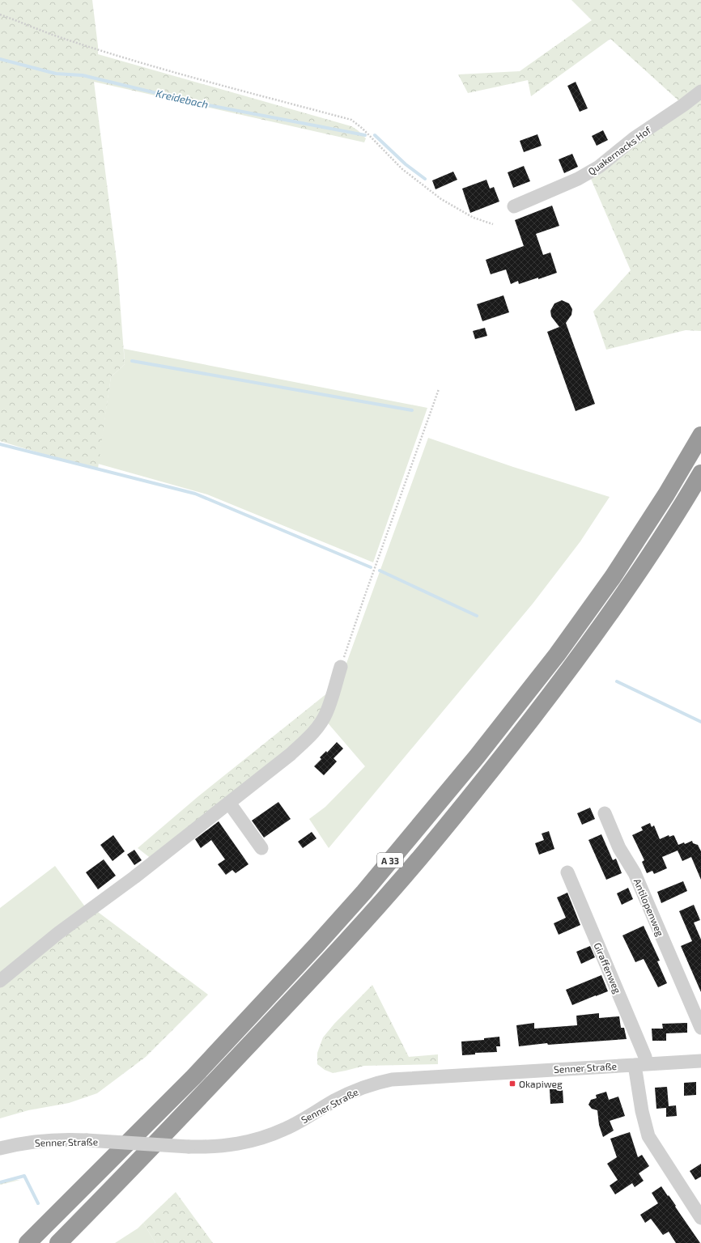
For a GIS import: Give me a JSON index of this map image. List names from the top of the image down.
{
  "streets": {
    "highway": ["A 33"],
    "street": [
      "Quakernacks Hof",
      "Antilopenweg",
      "Giraffenweg",
      "Senner Straße"
    ]
  },
  "crossings": [
    ["Giraffenweg", "Senner Straße"]
  ],
  "water": ["Kreidebach"],
  "places": {
    "transit": ["Okapiweg"]
  }
}
